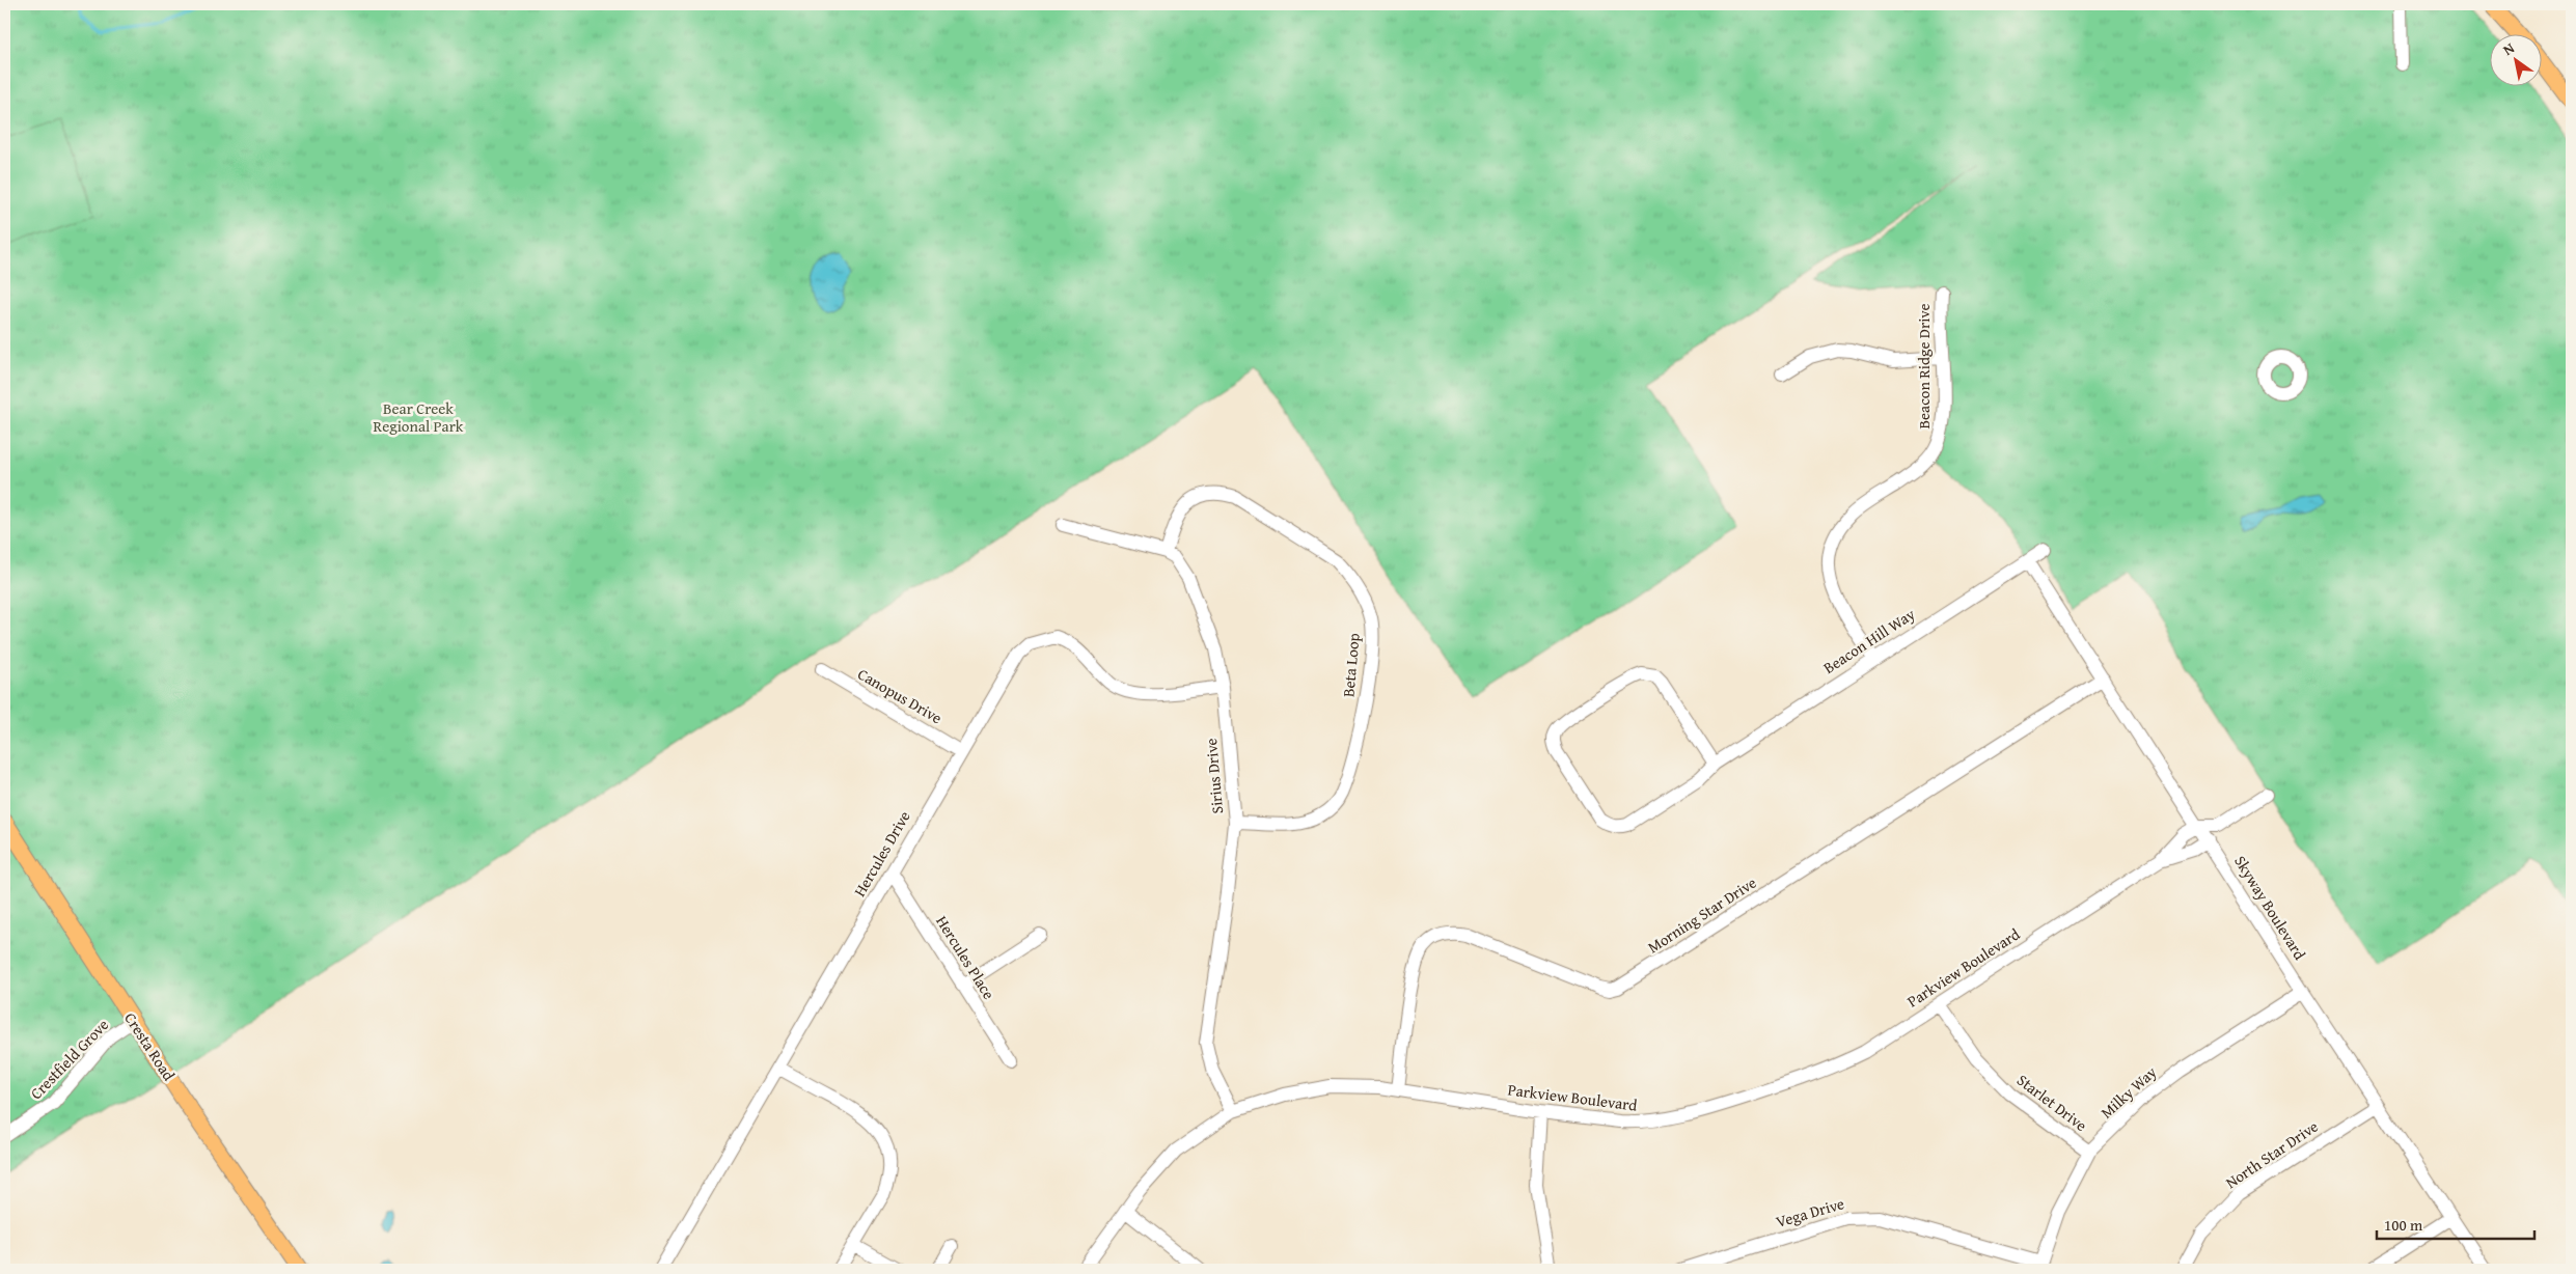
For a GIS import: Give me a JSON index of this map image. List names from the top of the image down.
{
  "streets": {
    "main road": ["Cresta Road"],
    "street": [
      "Beacon Ridge Drive",
      "Beacon Hill Way",
      "Beta Loop",
      "Canopus Drive",
      "Sirius Drive",
      "Hercules Drive",
      "Skyway Boulevard",
      "Morning Star Drive",
      "Hercules Place",
      "Parkview Boulevard",
      "Crestfield Grove",
      "Milky Way",
      "Starlet Drive",
      "North Star Drive",
      "Vega Drive"
    ]
  },
  "crossings": [
    ["Beacon Ridge Drive", "Beacon Hill Way"],
    ["Beacon Hill Way", "Skyway Boulevard"],
    ["Beta Loop", "Sirius Drive"],
    ["Canopus Drive", "Hercules Drive"],
    ["Sirius Drive", "Hercules Drive"],
    ["Sirius Drive", "Parkview Boulevard"],
    ["Hercules Drive", "Hercules Place"],
    ["Skyway Boulevard", "Morning Star Drive"],
    ["Skyway Boulevard", "Parkview Boulevard"],
    ["Skyway Boulevard", "Milky Way"],
    ["Skyway Boulevard", "North Star Drive"],
    ["Morning Star Drive", "Parkview Boulevard"],
    ["Parkview Boulevard", "Starlet Drive"],
    ["Cresta Road", "Crestfield Grove"],
    ["Milky Way", "Starlet Drive"],
    ["Milky Way", "Vega Drive"]
  ],
  "parks": ["Bear Creek Regional Park"],
  "scale_bar": "100 m",
  "north": "top left"
}
